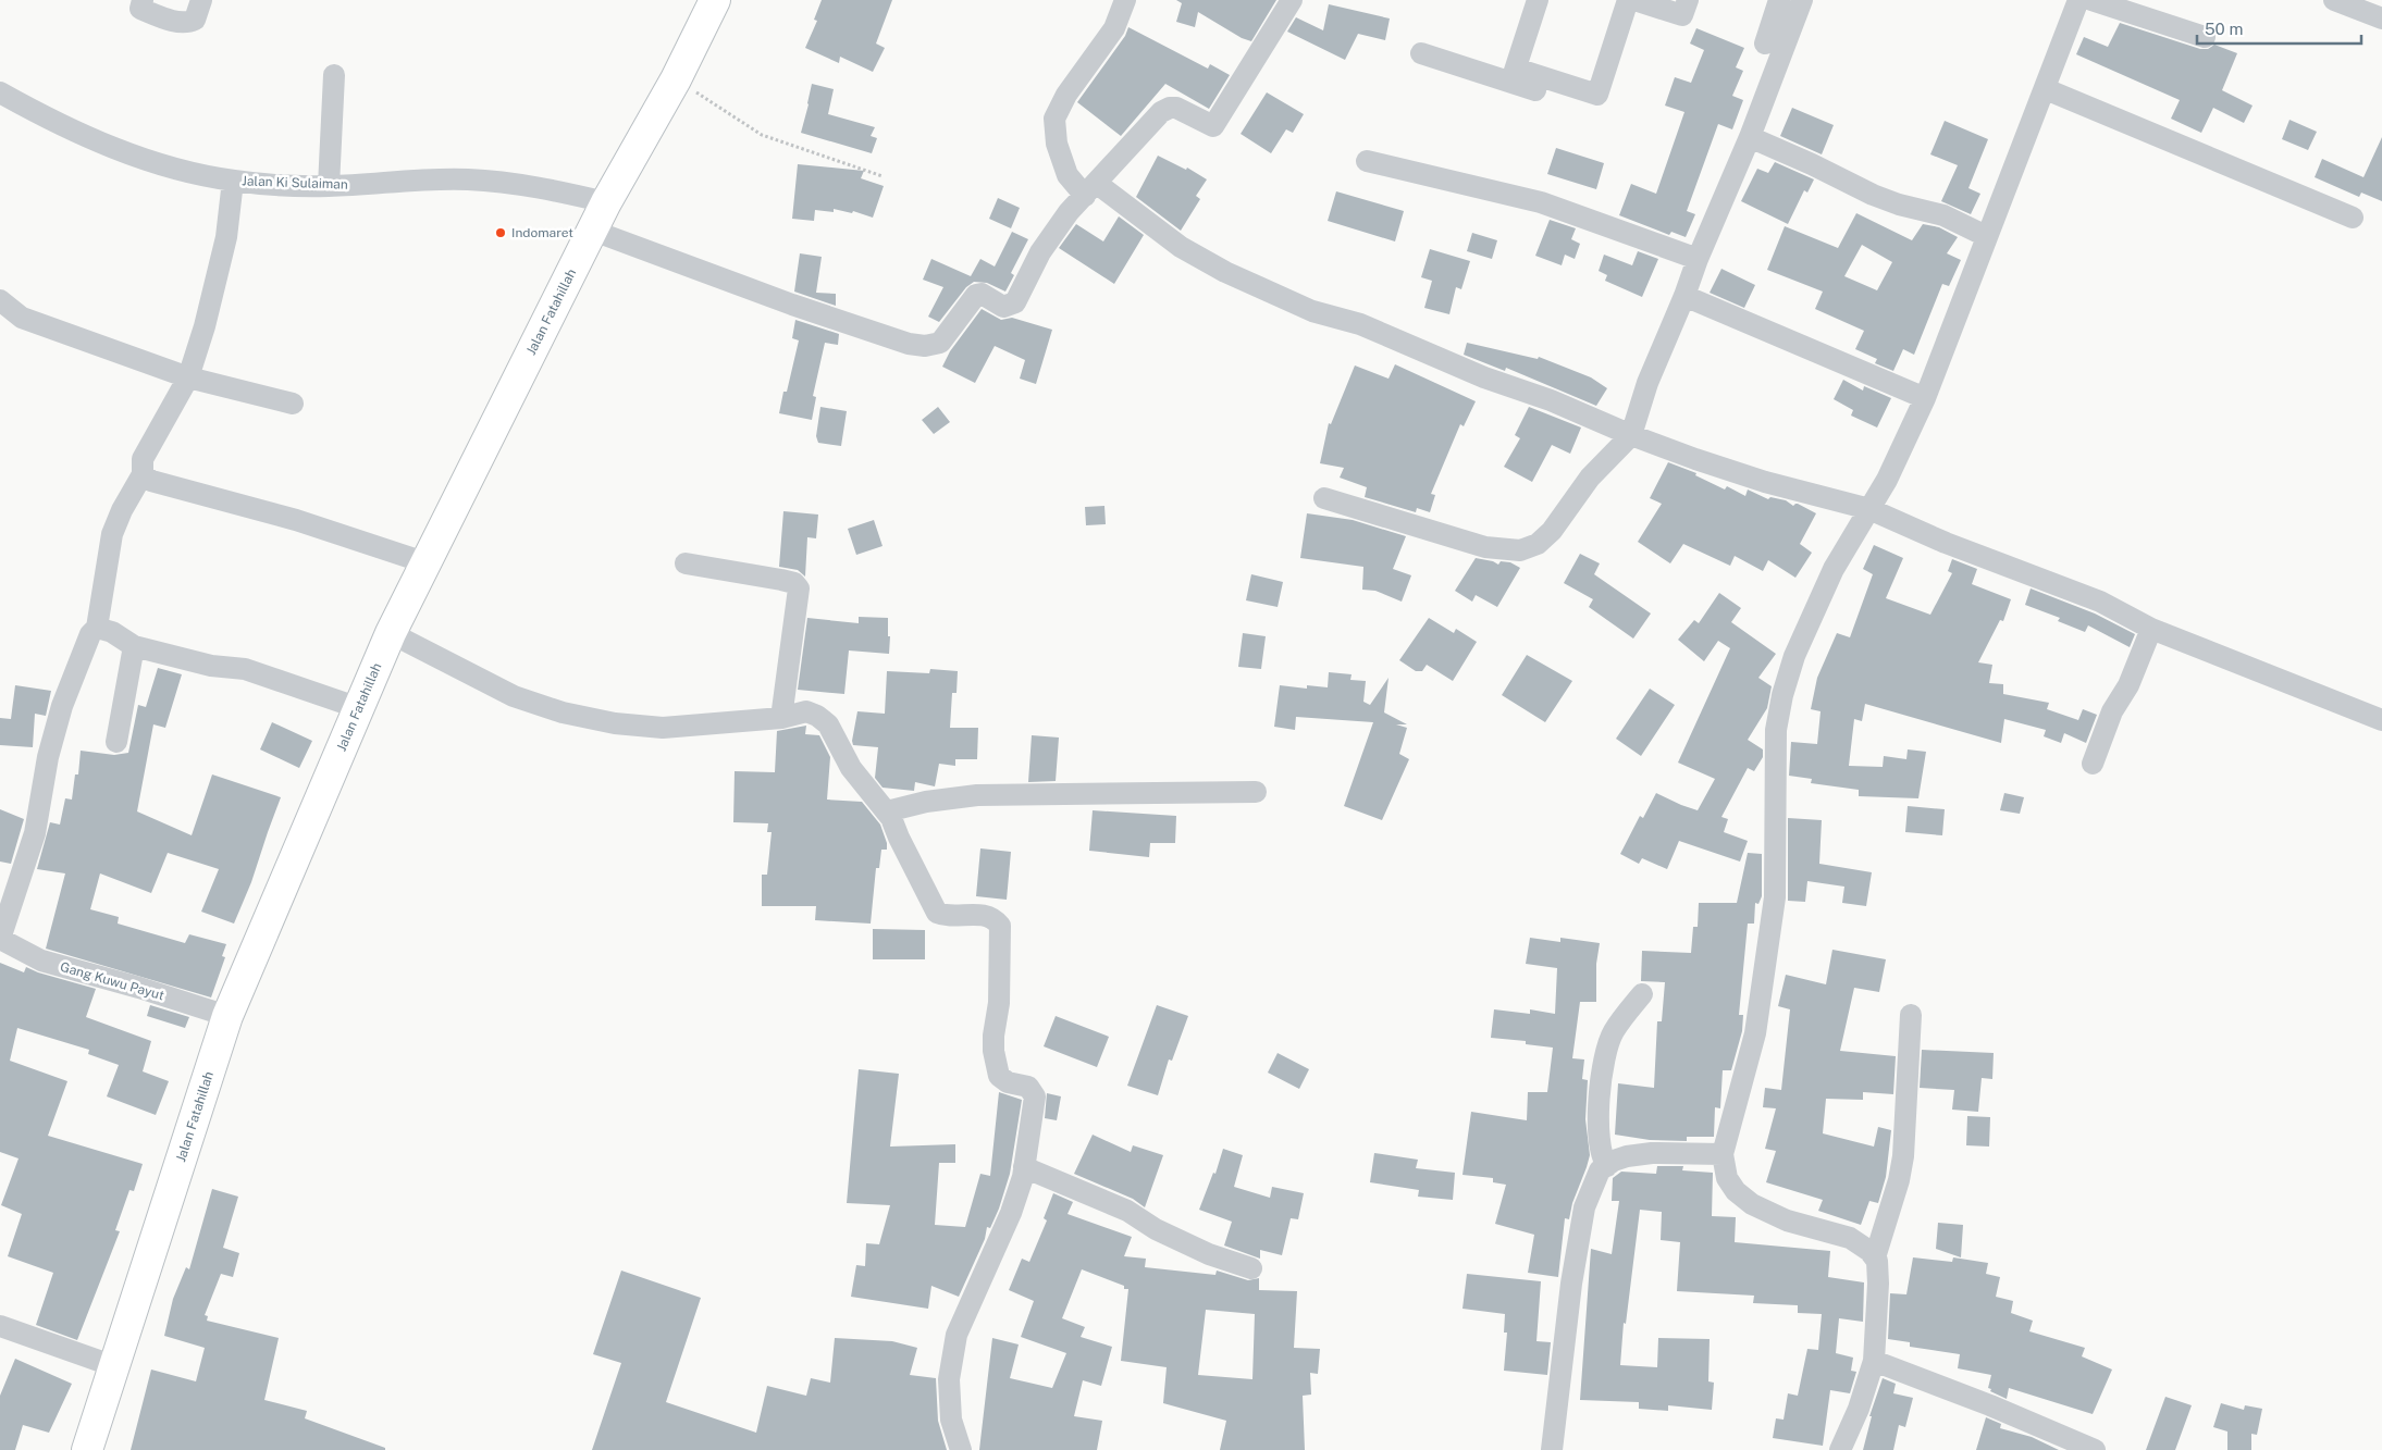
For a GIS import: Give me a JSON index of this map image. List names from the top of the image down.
{
  "streets": {
    "street": ["Jalan Ki Sulaiman", "Jalan Fatahillah", "Gang Kuwu Payut"]
  },
  "crossings": [
    ["Jalan Ki Sulaiman", "Jalan Fatahillah"],
    ["Jalan Fatahillah", "Gang Kuwu Payut"]
  ],
  "places": ["Indomaret"],
  "scale_bar": "50 m"
}
